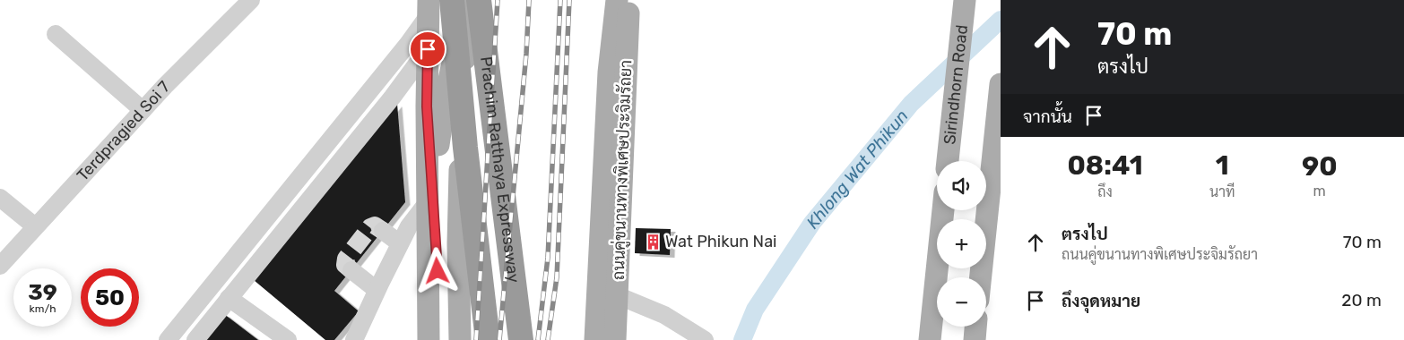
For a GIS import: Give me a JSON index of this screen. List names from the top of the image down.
{
  "streets": {
    "highway": ["Prachim Ratthaya Expressway"],
    "main road": ["Sirindhorn Road", "ถนนคู่ขนานทางพิเศษประจิมรัถยา"],
    "street": ["Terdpragied Soi 7"]
  },
  "water": ["Khlong Wat Phikun"],
  "places": {
    "building": ["Wat Phikun Nai"]
  },
  "page": {
    "turn": ["70 m", "ตรงไป"],
    "then": "จากนั้น",
    "eta": [
      "08:41",
      "ถึง",
      "1",
      "นาที",
      "90",
      "m"
    ],
    "map_buttons": ["+", "−"],
    "list": [
      {
        "name": "ตรงไป",
        "note": "ถนนคู่ขนานทางพิเศษประจิมรัถยา",
        "value": "70 m"
      },
      {
        "name": "ถึงจุดหมาย",
        "value": "20 m"
      }
    ],
    "speed": "39 km/h",
    "limit": "50"
  }
}
